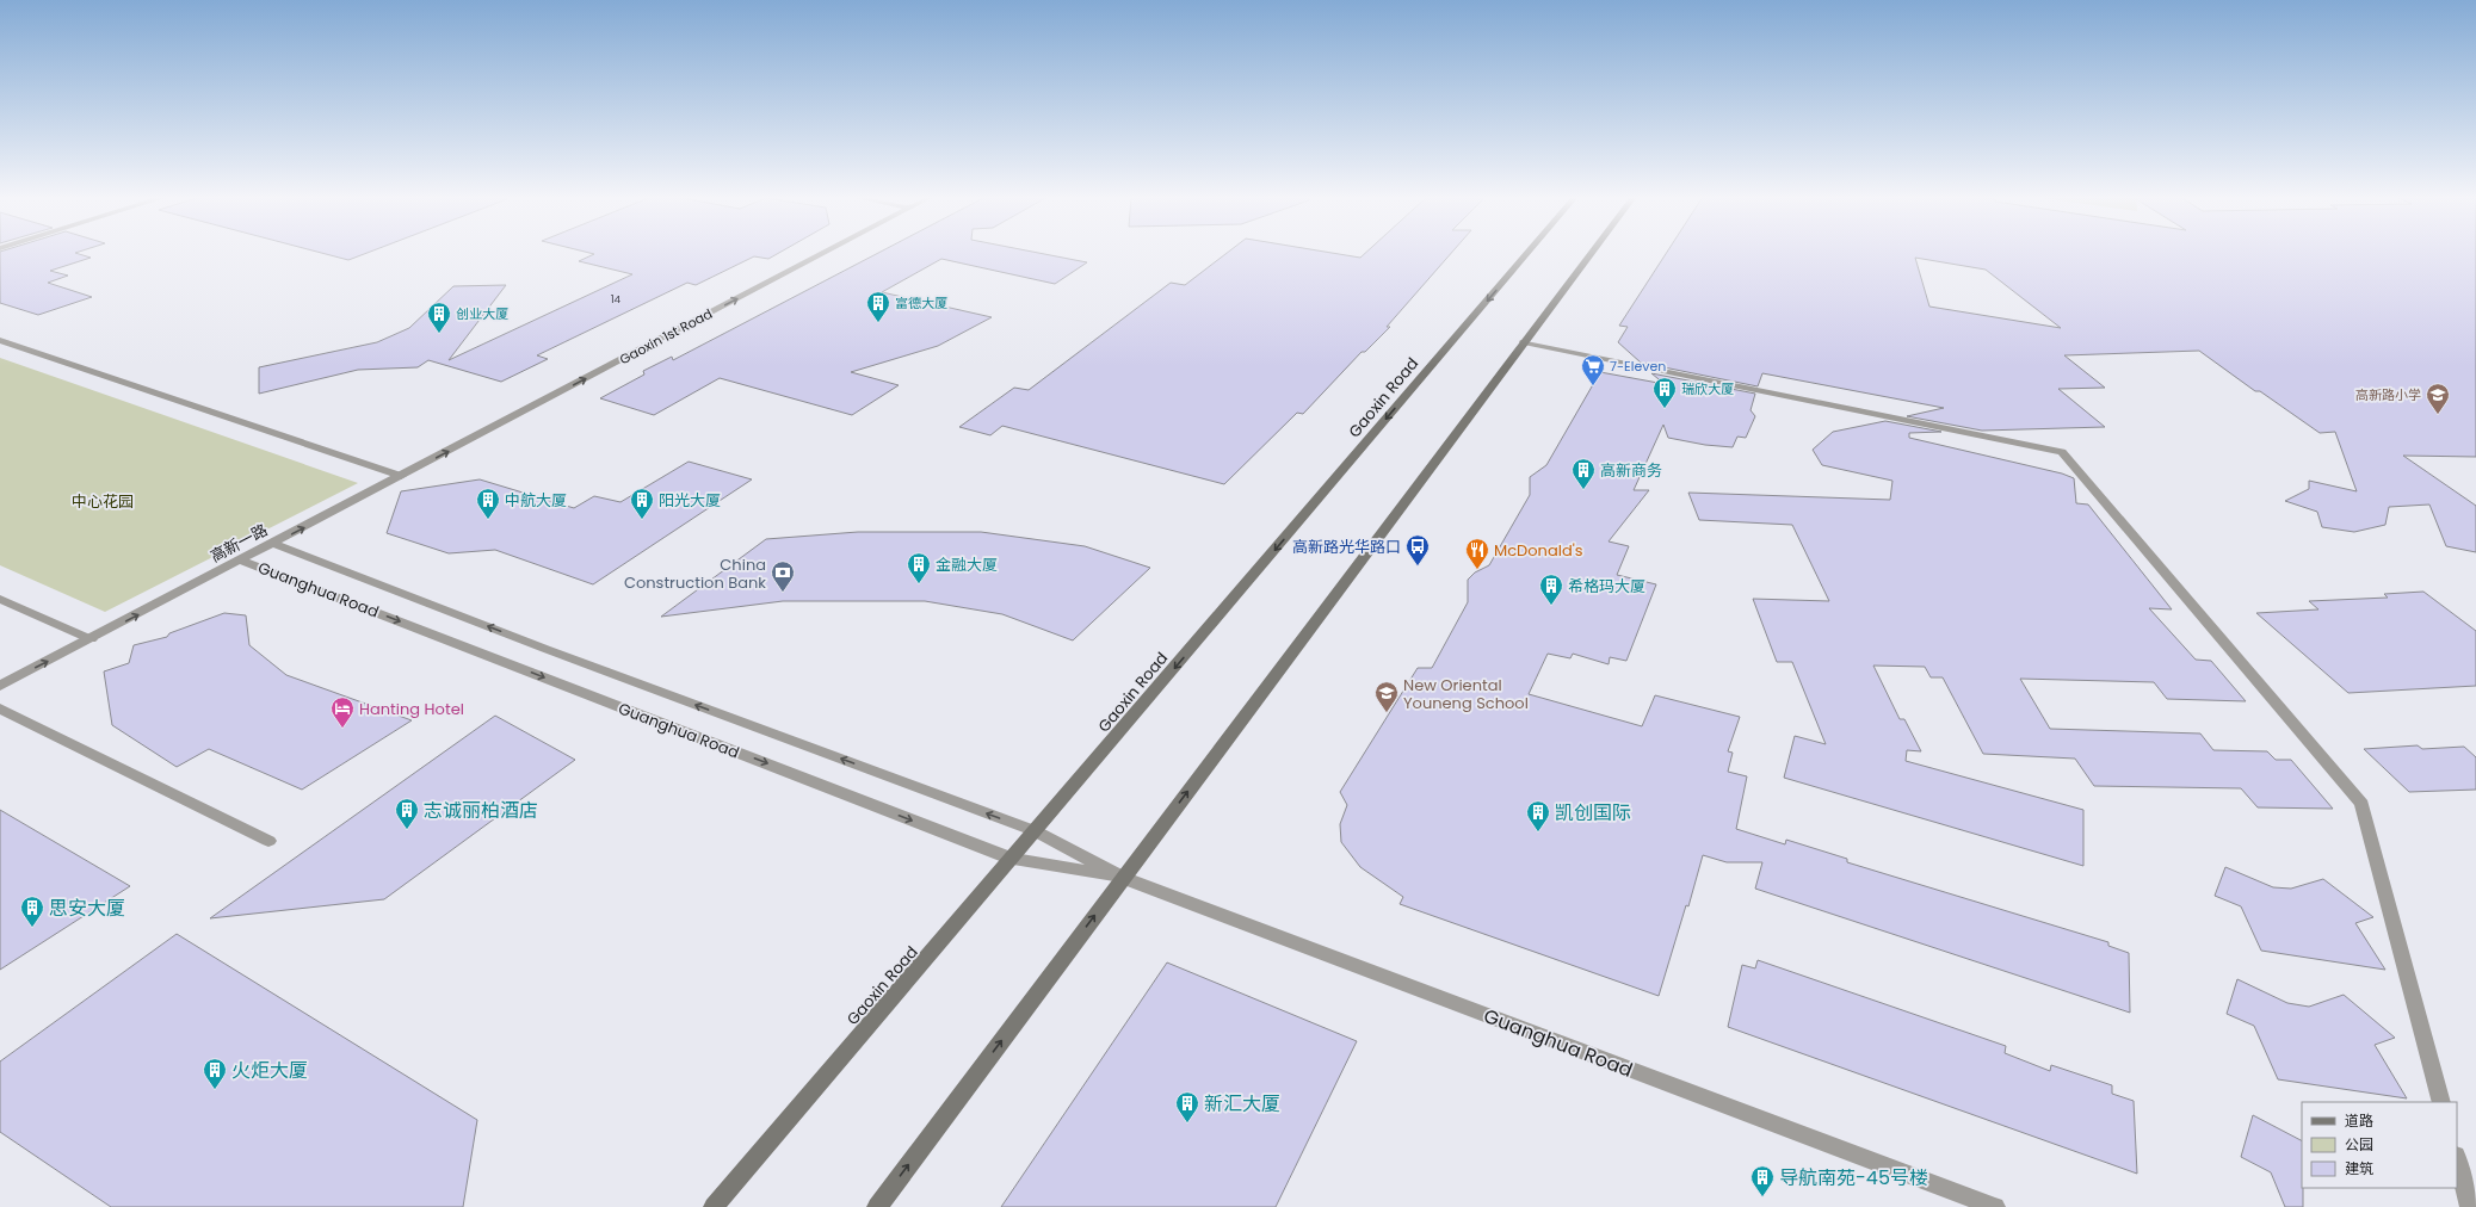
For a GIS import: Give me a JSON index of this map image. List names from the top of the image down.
{
  "streets": {
    "main road": ["Gaoxin Road"],
    "street": ["Gaoxin 1st Road", "高新一路", "Guanghua Road"]
  },
  "crossings": [
    ["Gaoxin 1st Road", "高新一路"],
    ["Gaoxin Road", "Guanghua Road"],
    ["高新一路", "Guanghua Road"]
  ],
  "one_way": ["Gaoxin 1st Road", "高新一路"],
  "parks": ["中心花园"],
  "places": {
    "building": [
      "富德大厦",
      "创业大厦",
      "瑞欣大厦",
      "高新商务",
      "中航大厦",
      "阳光大厦",
      "金融大厦",
      "希格玛大厦",
      "志诚丽柏酒店",
      "凯创国际",
      "思安大厦",
      "火炬大厦",
      "新汇大厦",
      "导航南苑-45号楼"
    ],
    "supermarket": ["7-Eleven"],
    "school or university": ["高新路小学", "New Oriental Youneng School"],
    "bus stop": ["高新路光华路口"],
    "restaurant": ["McDonald's"],
    "bank": ["China Construction Bank"],
    "hotel": ["Hanting Hotel"]
  },
  "house_numbers": ["14"],
  "legend": ["道路", "公园", "建筑"]
}
